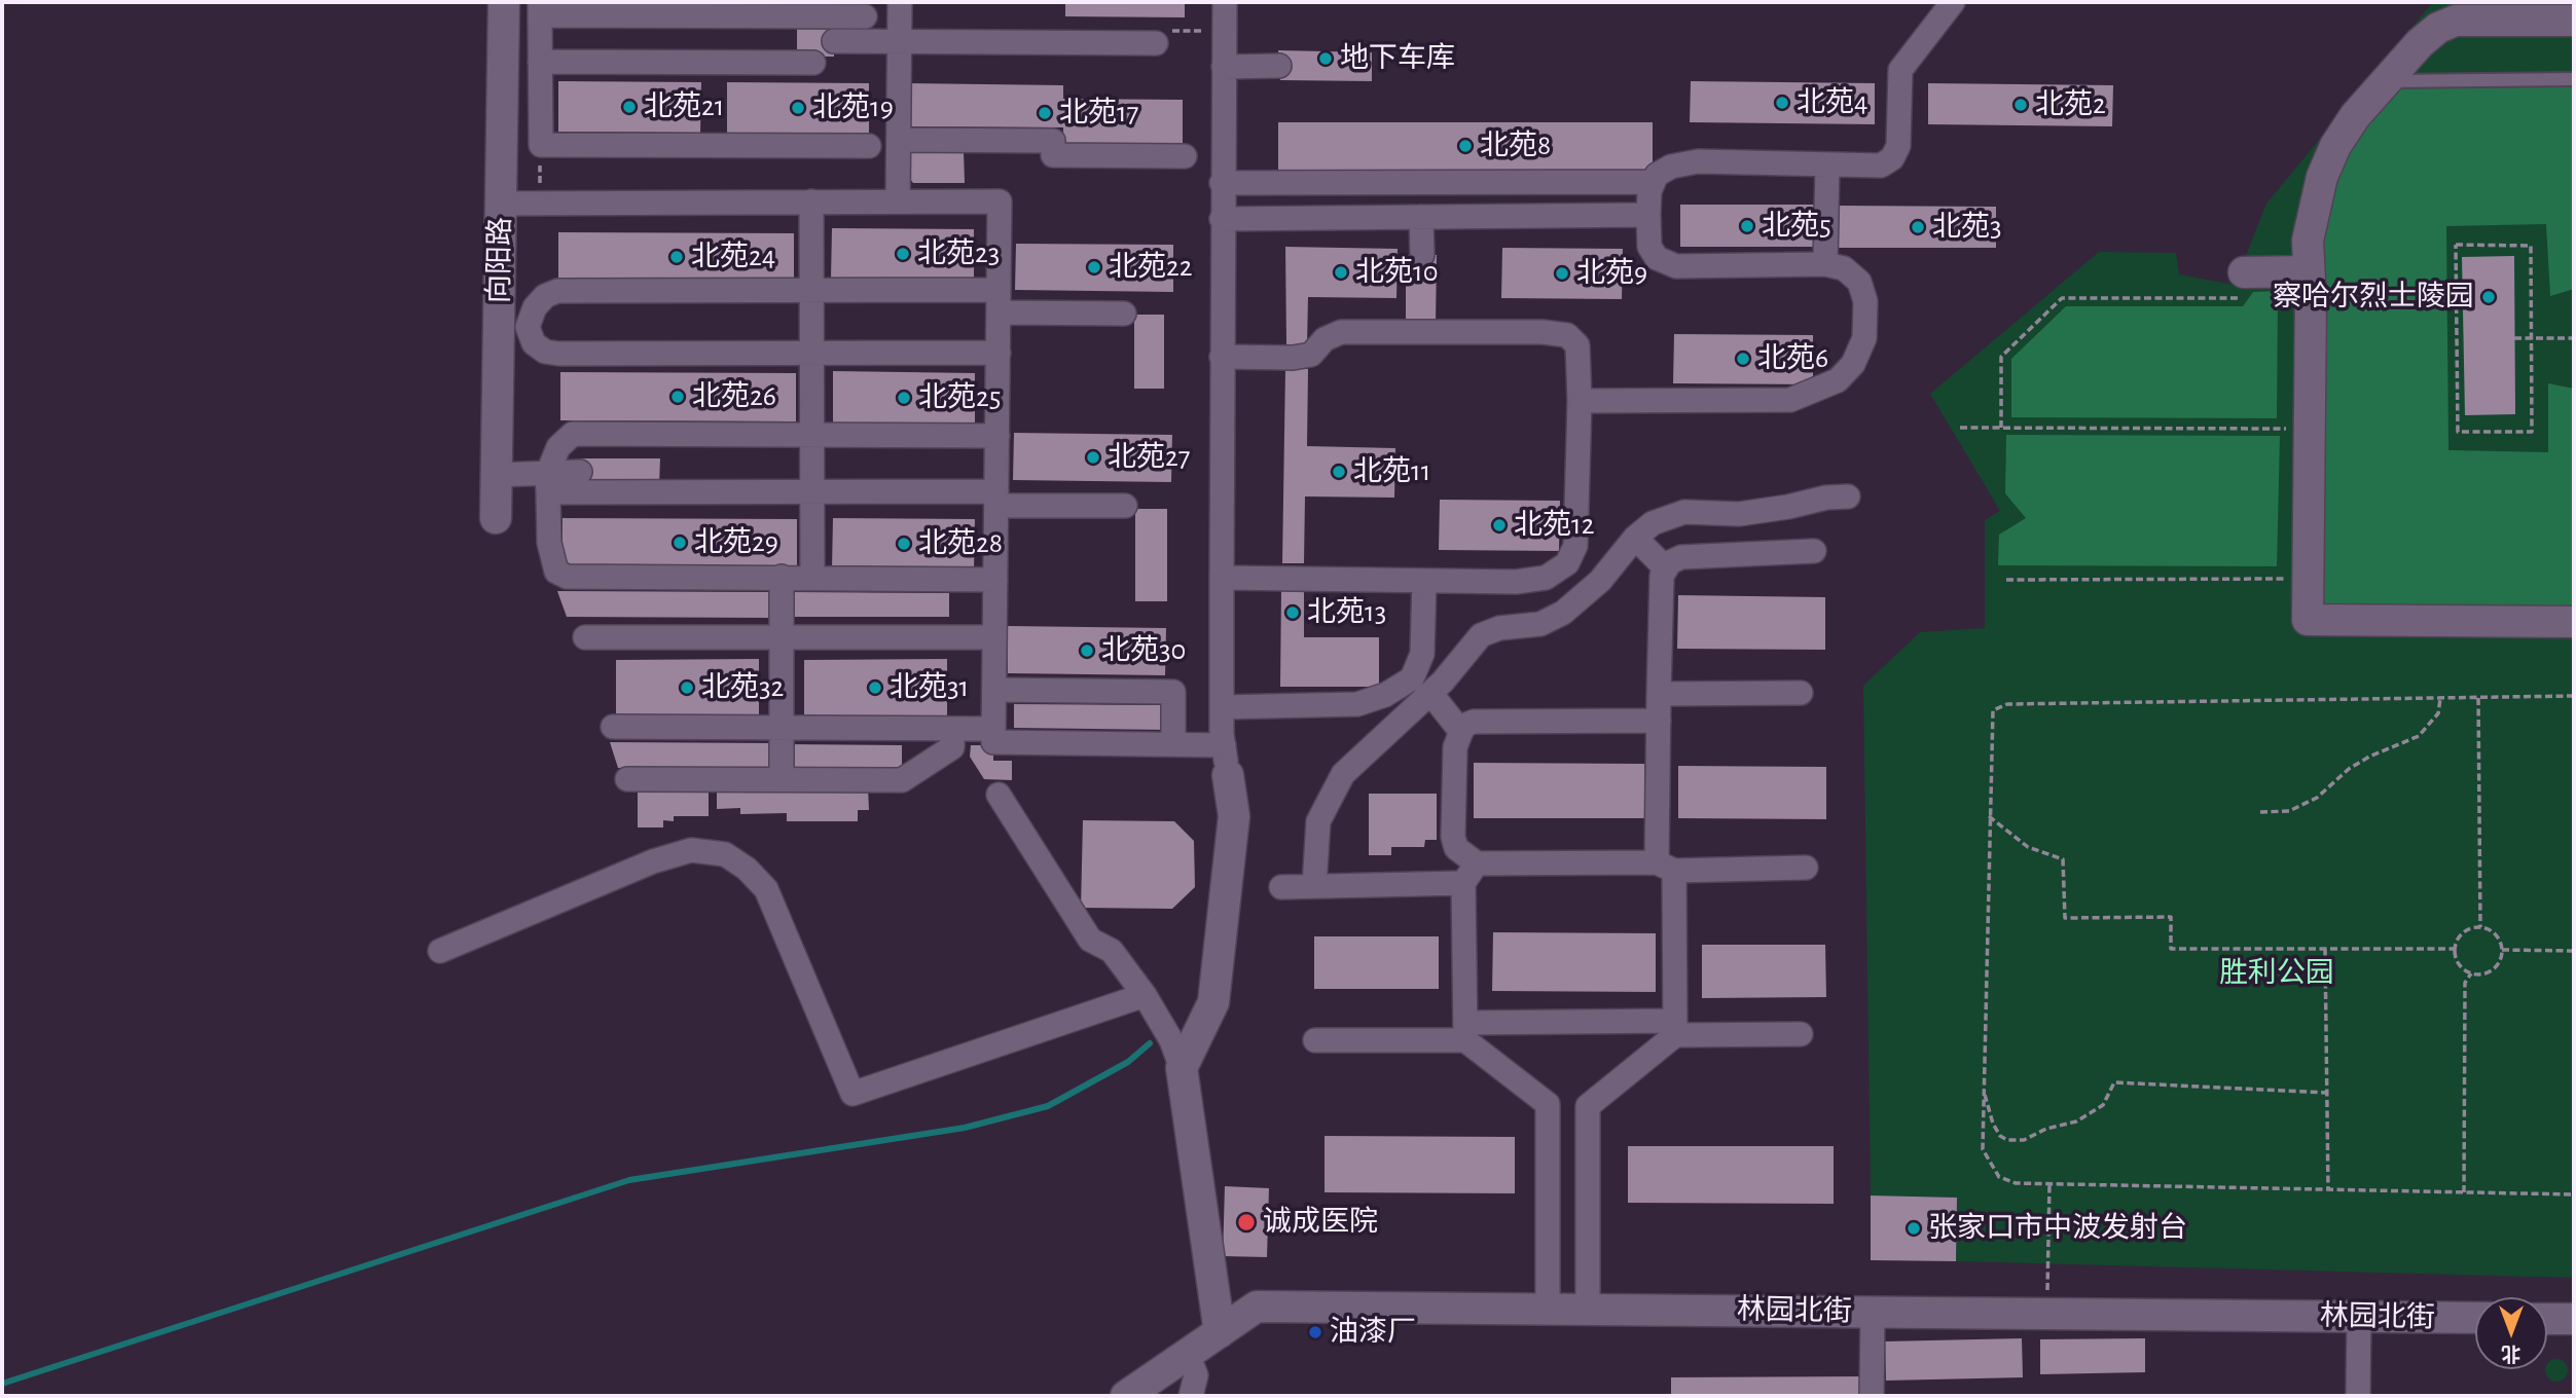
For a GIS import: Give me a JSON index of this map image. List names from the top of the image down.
{
  "streets": {
    "street": ["向阳路", "林园北街"]
  },
  "parks": ["胜利公园"],
  "places": [
    "地下车库",
    "北苑4",
    "北苑2",
    "北苑21",
    "北苑19",
    "北苑17",
    "北苑8",
    "北苑5",
    "北苑3",
    "北苑23",
    "北苑24",
    "北苑22",
    "北苑10",
    "北苑9",
    "察哈尔烈士陵园",
    "北苑6",
    "北苑26",
    "北苑25",
    "北苑27",
    "北苑11",
    "北苑12",
    "北苑29",
    "北苑28",
    "北苑13",
    "北苑30",
    "北苑32",
    "北苑31",
    "诚成医院",
    "张家口市中波发射台",
    "油漆厂"
  ],
  "north": "bottom"
}
